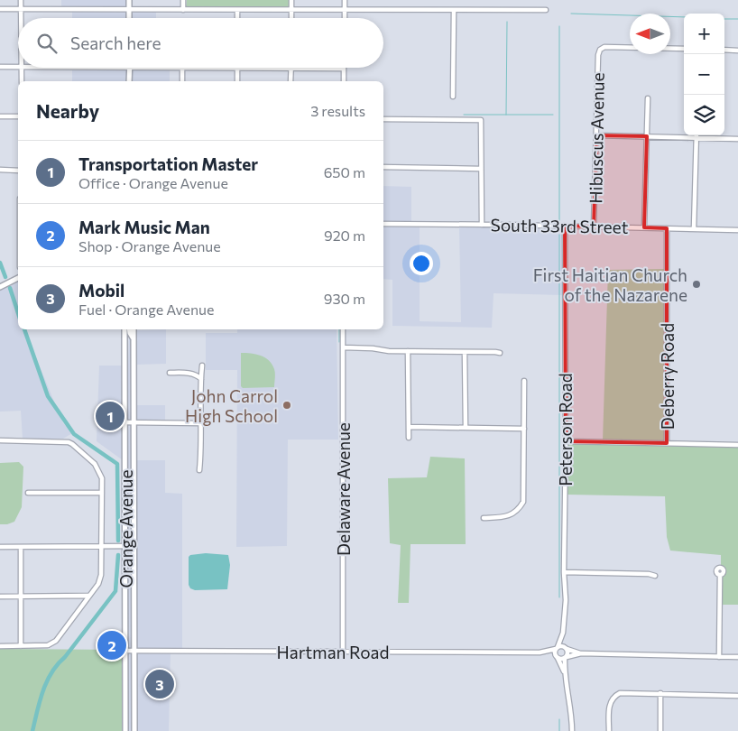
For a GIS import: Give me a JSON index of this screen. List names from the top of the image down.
{
  "streets": {
    "main road": ["Orange Avenue"],
    "street": [
      "Hibuscus Avenue",
      "South 33rd Street",
      "Deberry Road",
      "Peterson Road",
      "Delaware Avenue",
      "Hartman Road"
    ]
  },
  "crossings": [
    ["Hibuscus Avenue", "South 33rd Street"],
    ["South 33rd Street", "Deberry Road"],
    ["South 33rd Street", "Peterson Road"],
    ["Peterson Road", "Hartman Road"],
    ["Delaware Avenue", "Hartman Road"],
    ["Orange Avenue", "Hartman Road"]
  ],
  "places": ["First Haitian Church of the Nazarene", "John Carrol High School"],
  "north": "left",
  "page": {
    "map_buttons": ["+", "−"],
    "search": "Search here",
    "heading": ["Nearby", "3 results"],
    "list": [
      {
        "mark": "1",
        "name": "Transportation Master",
        "note": "Office · Orange Avenue",
        "value": "650 m"
      },
      {
        "mark": "2",
        "name": "Mark Music Man",
        "note": "Shop · Orange Avenue",
        "value": "920 m"
      },
      {
        "mark": "3",
        "name": "Mobil",
        "note": "Fuel · Orange Avenue",
        "value": "930 m"
      }
    ],
    "pins": ["1", "2", "3"]
  }
}
